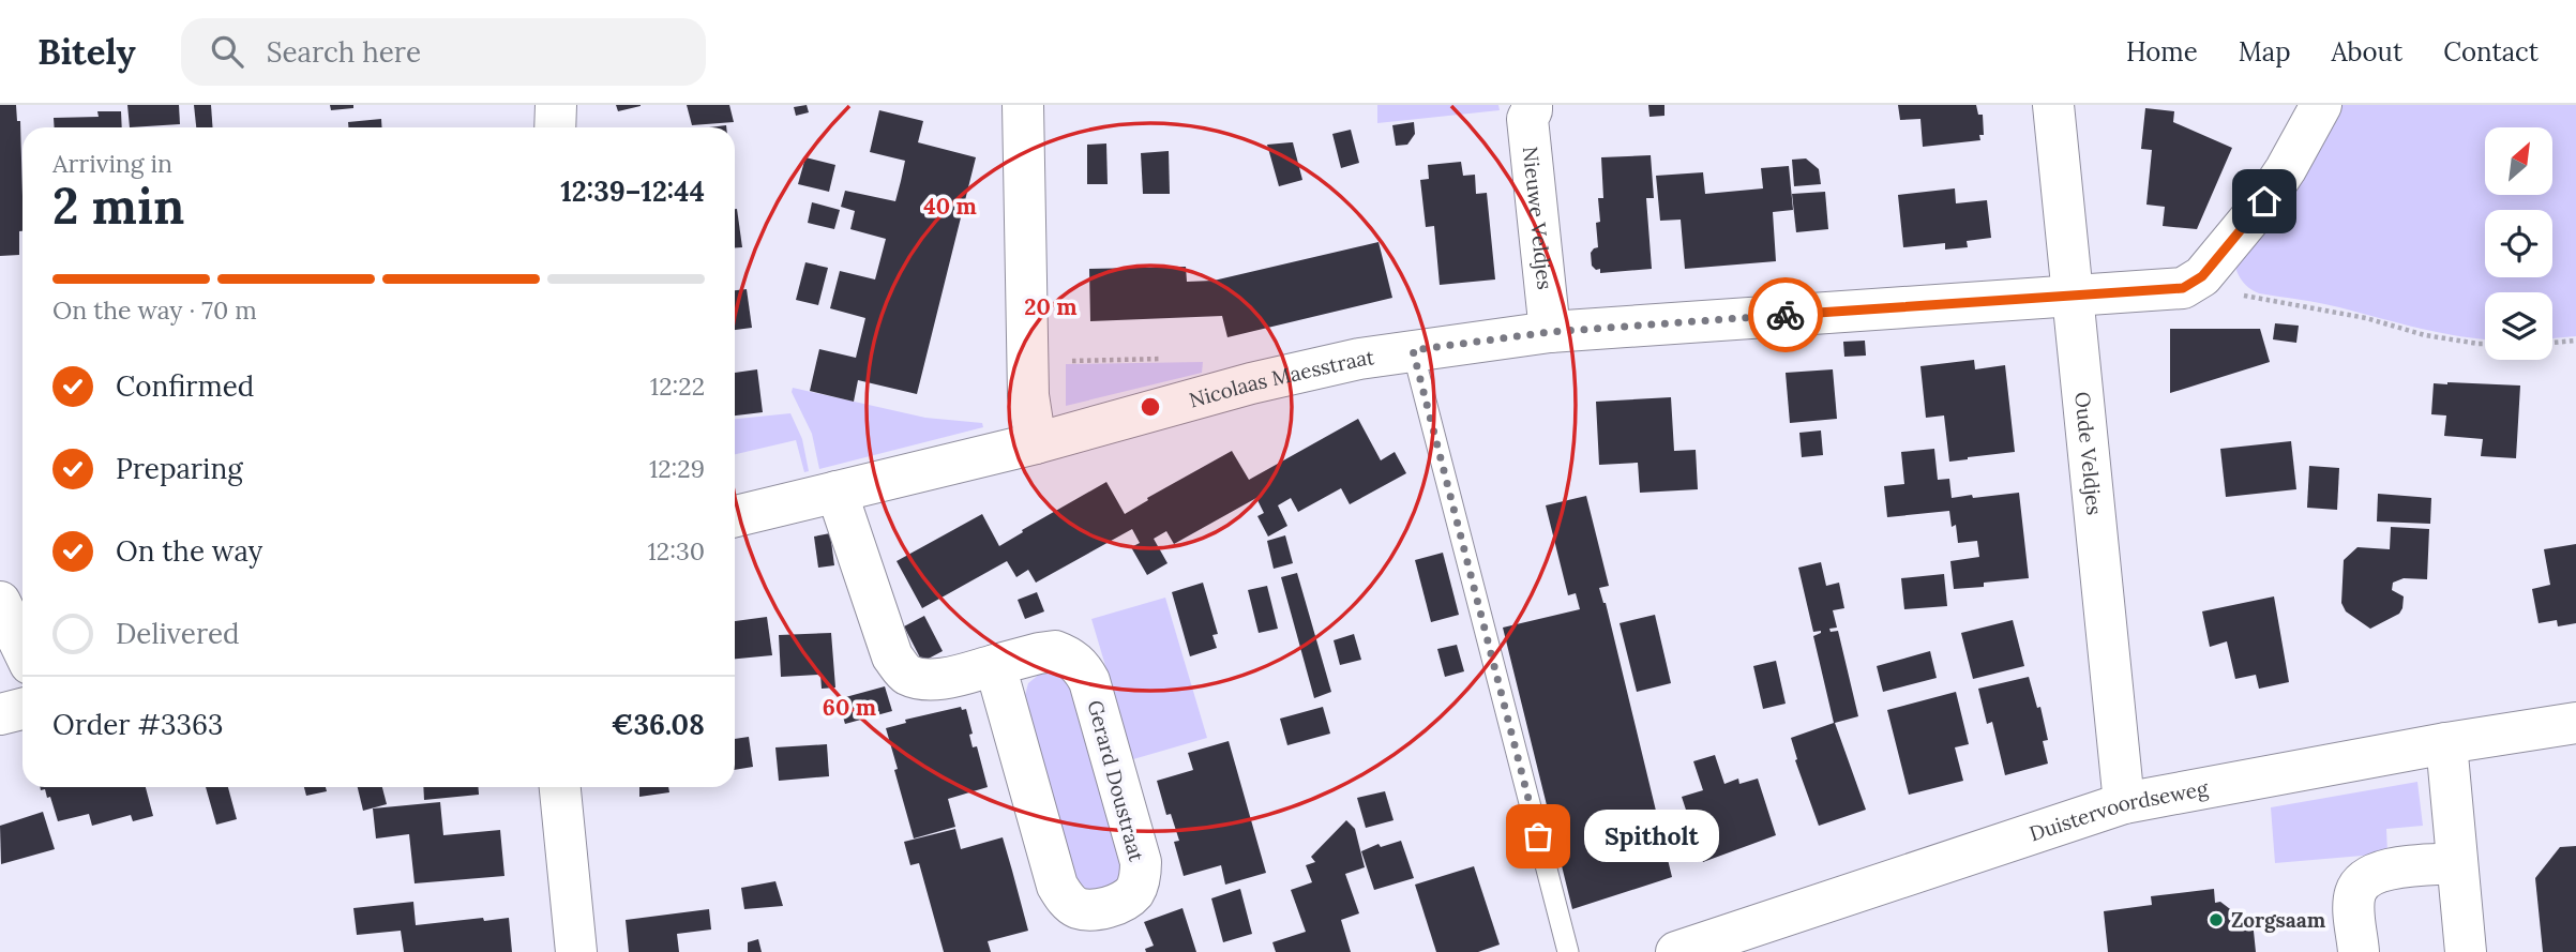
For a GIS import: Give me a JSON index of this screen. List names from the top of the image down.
{
  "streets": {
    "street": [
      "Nieuwe Veldjes",
      "Nicolaas Maesstraat",
      "Oude Veldjes",
      "Gerard Doustraat",
      "Duistervoordseweg"
    ]
  },
  "crossings": [
    ["Nieuwe Veldjes", "Nicolaas Maesstraat"],
    ["Nicolaas Maesstraat", "Oude Veldjes"],
    ["Nicolaas Maesstraat", "Gerard Doustraat"],
    ["Oude Veldjes", "Duistervoordseweg"]
  ],
  "places": ["Spitholt", "Zorgsaam"],
  "north": "top right",
  "page": {
    "header": "Bitely",
    "search": "Search here",
    "nav": [
      "Home",
      "Map",
      "About",
      "Contact"
    ],
    "heading": ["2 min", "Arriving in", "12:39–12:44"],
    "panel": ["Order #3363", "€36.08"],
    "bar": "On the way · 70 m",
    "list": [
      ["Confirmed", "12:22"],
      ["Preparing", "12:29"],
      ["On the way", "12:30"],
      "Delivered"
    ],
    "bubble": "Spitholt"
  },
  "rings": ["40 m", "20 m", "60 m"]
}
